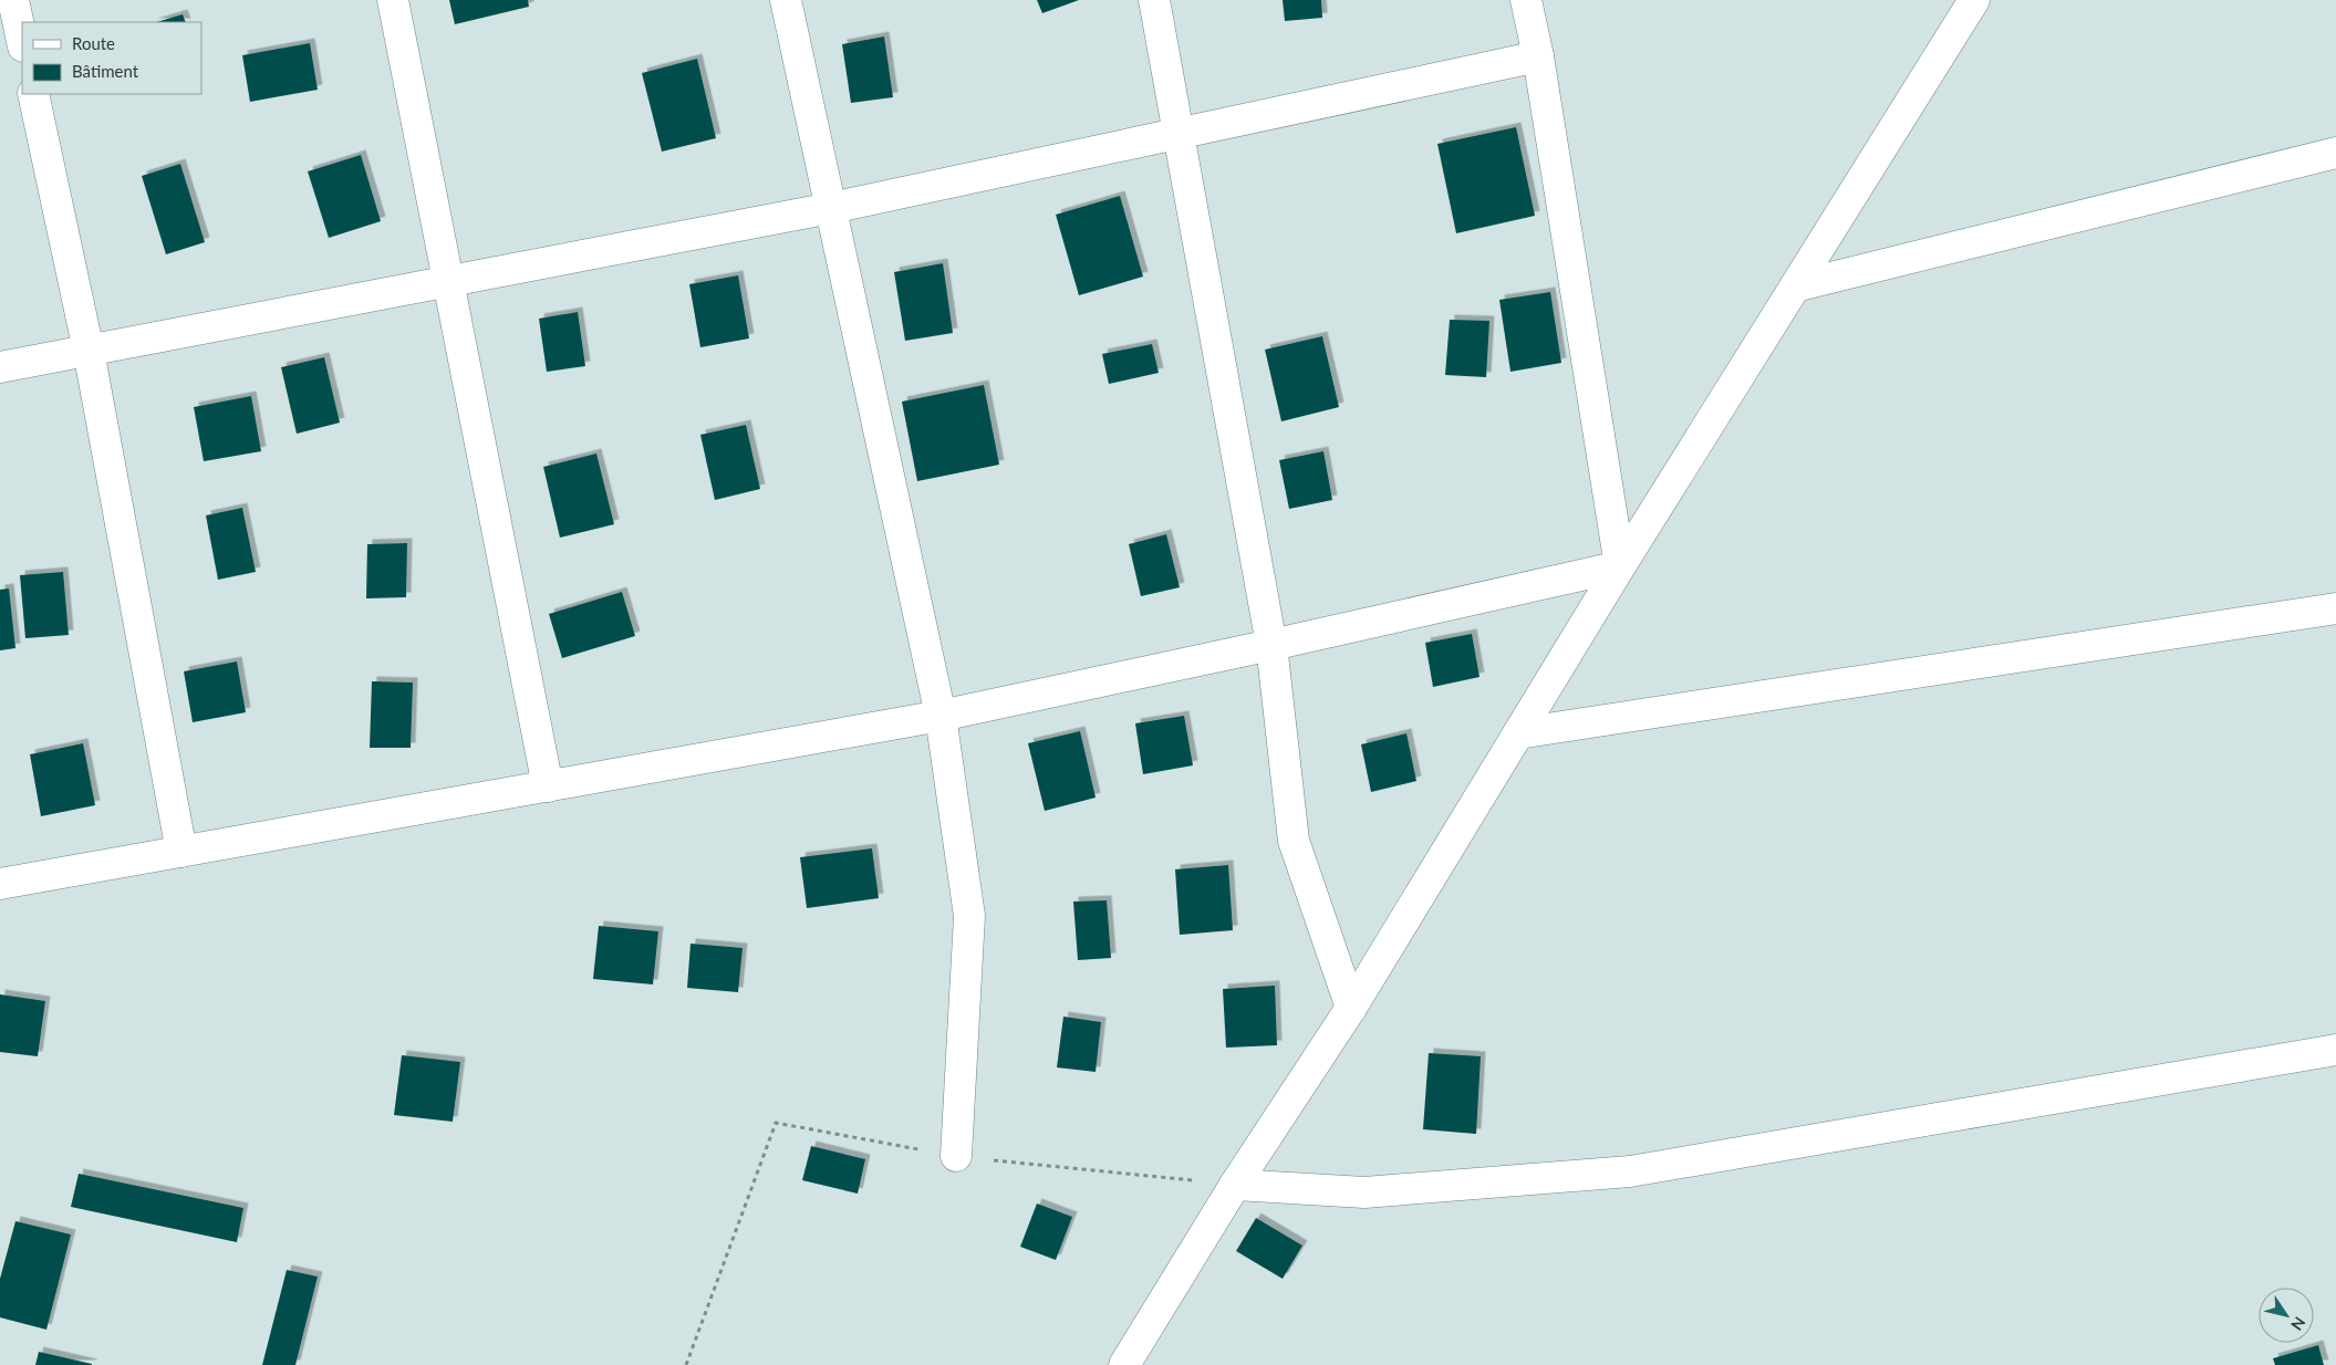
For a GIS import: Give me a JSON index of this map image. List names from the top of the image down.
{
  "legend": ["Route", "Bâtiment"],
  "north": "bottom right"
}
